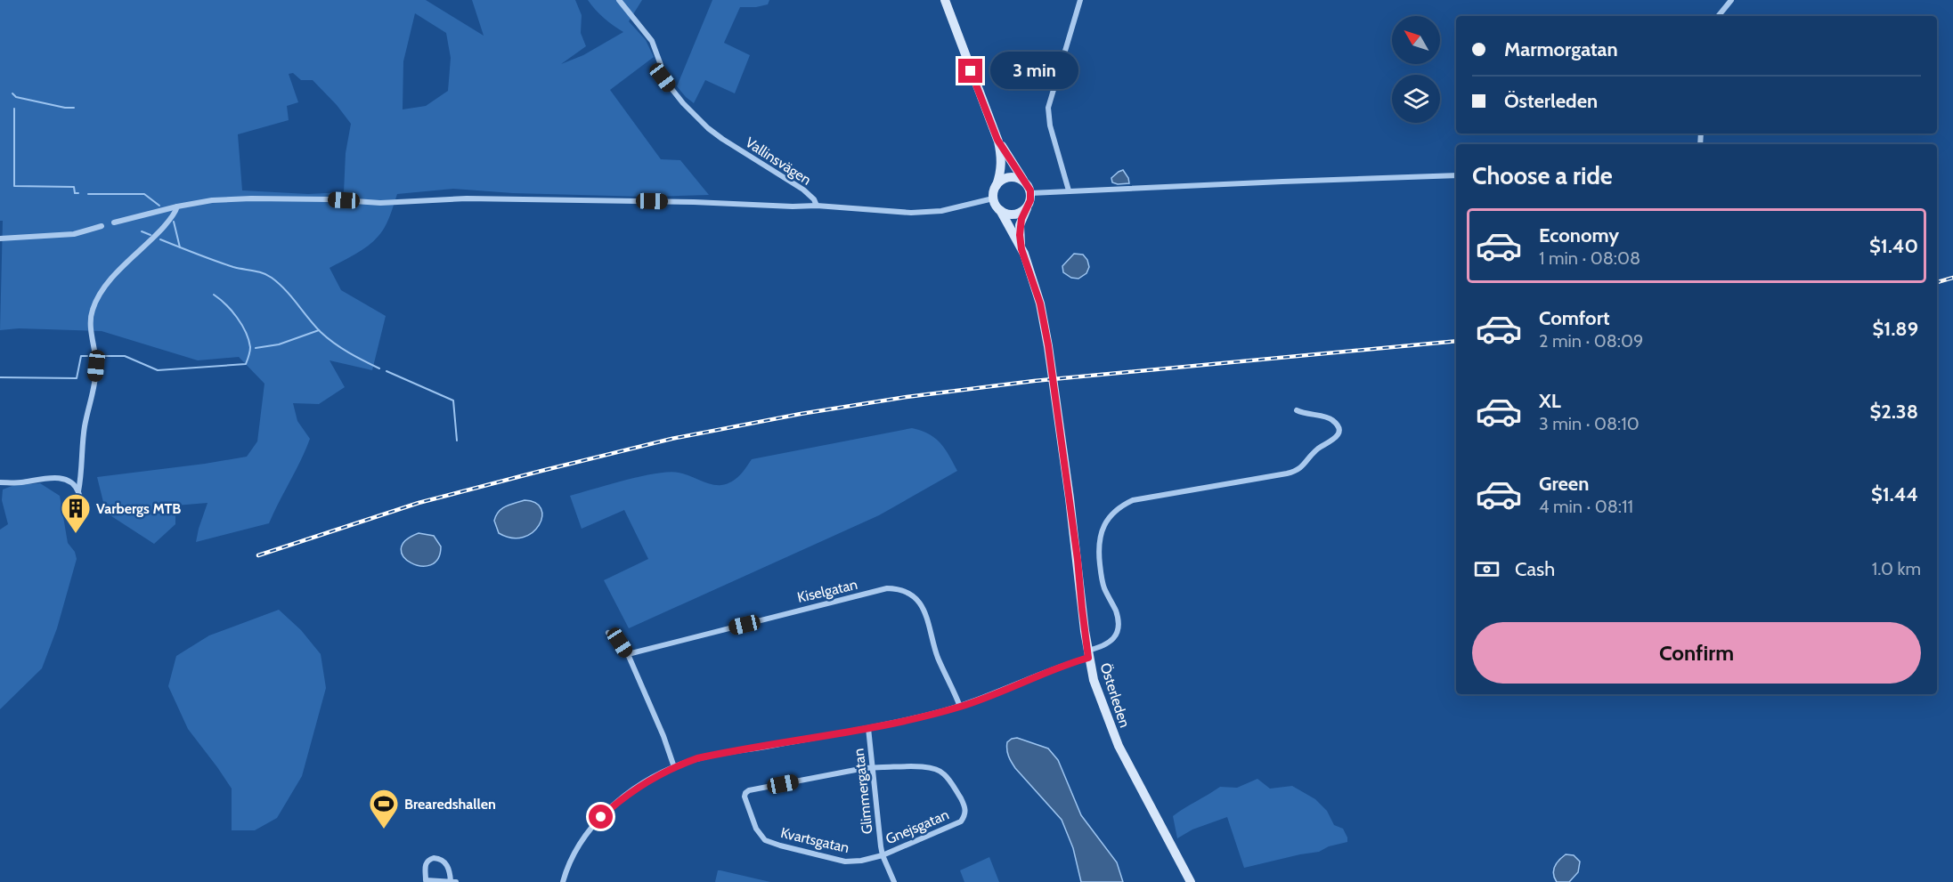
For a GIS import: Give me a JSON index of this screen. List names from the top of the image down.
{
  "streets": {
    "main road": ["Österleden"],
    "street": [
      "Vallinsvägen",
      "Kiselgatan",
      "Glimmergatan",
      "Gnejsgatan",
      "Kvartsgatan"
    ]
  },
  "crossings": [
    ["Vallinsvägen", "Österleden"],
    ["Glimmergatan", "Gnejsgatan"],
    ["Glimmergatan", "Kvartsgatan"],
    ["Gnejsgatan", "Kvartsgatan"]
  ],
  "places": {
    "building": ["Varbergs MTB"],
    "sports": ["Brearedshallen"]
  },
  "north": "top left",
  "page": {
    "banner": ["Marmorgatan", "Österleden"],
    "bubble": "3 min",
    "heading": "Choose a ride",
    "list": [
      {
        "name": "Economy",
        "note": "1 min · 08:08",
        "value": "$1.40"
      },
      {
        "name": "Comfort",
        "note": "2 min · 08:09",
        "value": "$1.89"
      },
      {
        "name": "XL",
        "note": "3 min · 08:10",
        "value": "$2.38"
      },
      {
        "name": "Green",
        "note": "4 min · 08:11",
        "value": "$1.44"
      }
    ],
    "pay": ["Cash", "1.0 km"],
    "buttons": "Confirm"
  }
}
